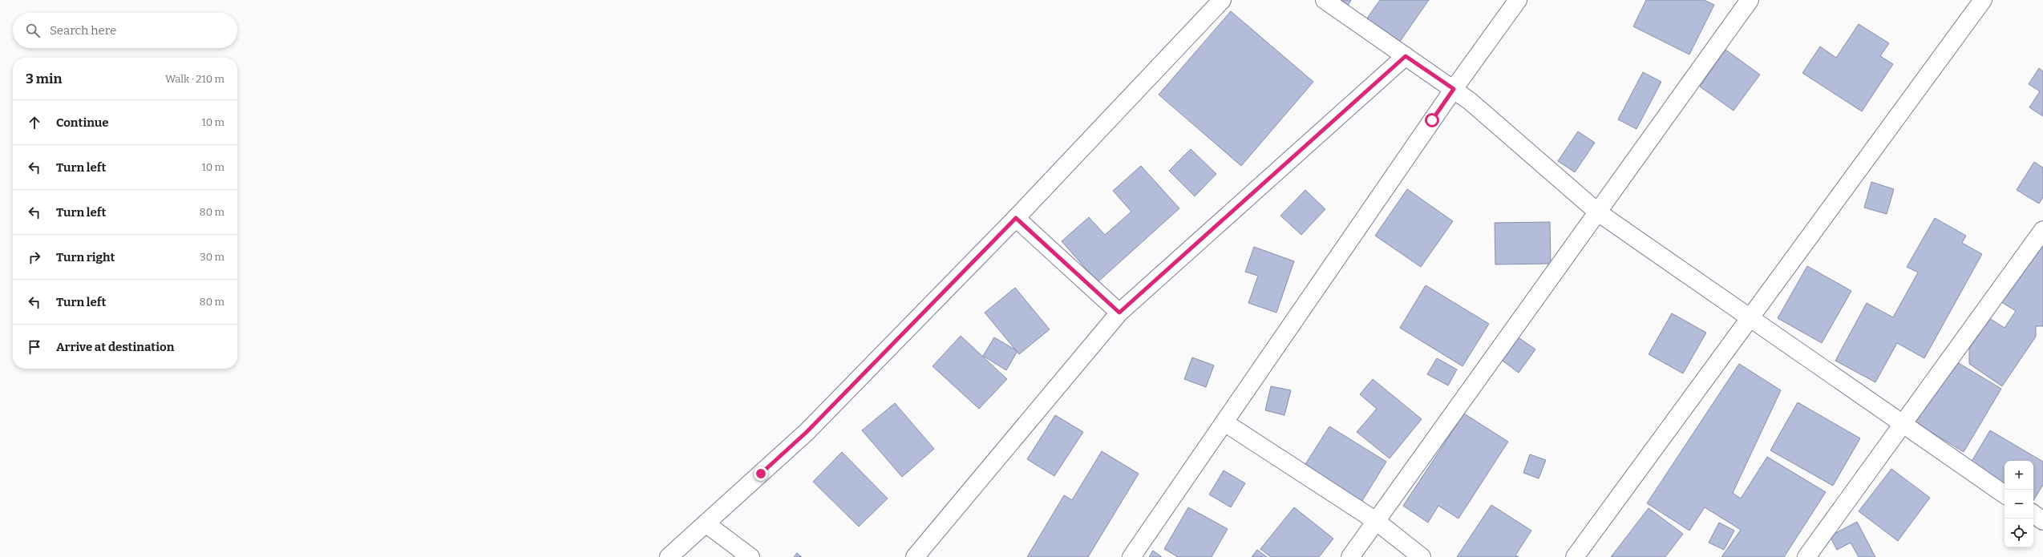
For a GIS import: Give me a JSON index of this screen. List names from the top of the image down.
{
  "page": {
    "search": "Search here",
    "heading": ["3 min", "Walk · 210 m"],
    "list": [
      ["Continue", "10 m"],
      ["Turn left", "10 m"],
      ["Turn left", "80 m"],
      ["Turn right", "30 m"],
      ["Turn left", "80 m"],
      "Arrive at destination"
    ],
    "map_buttons": ["+", "−"]
  }
}
